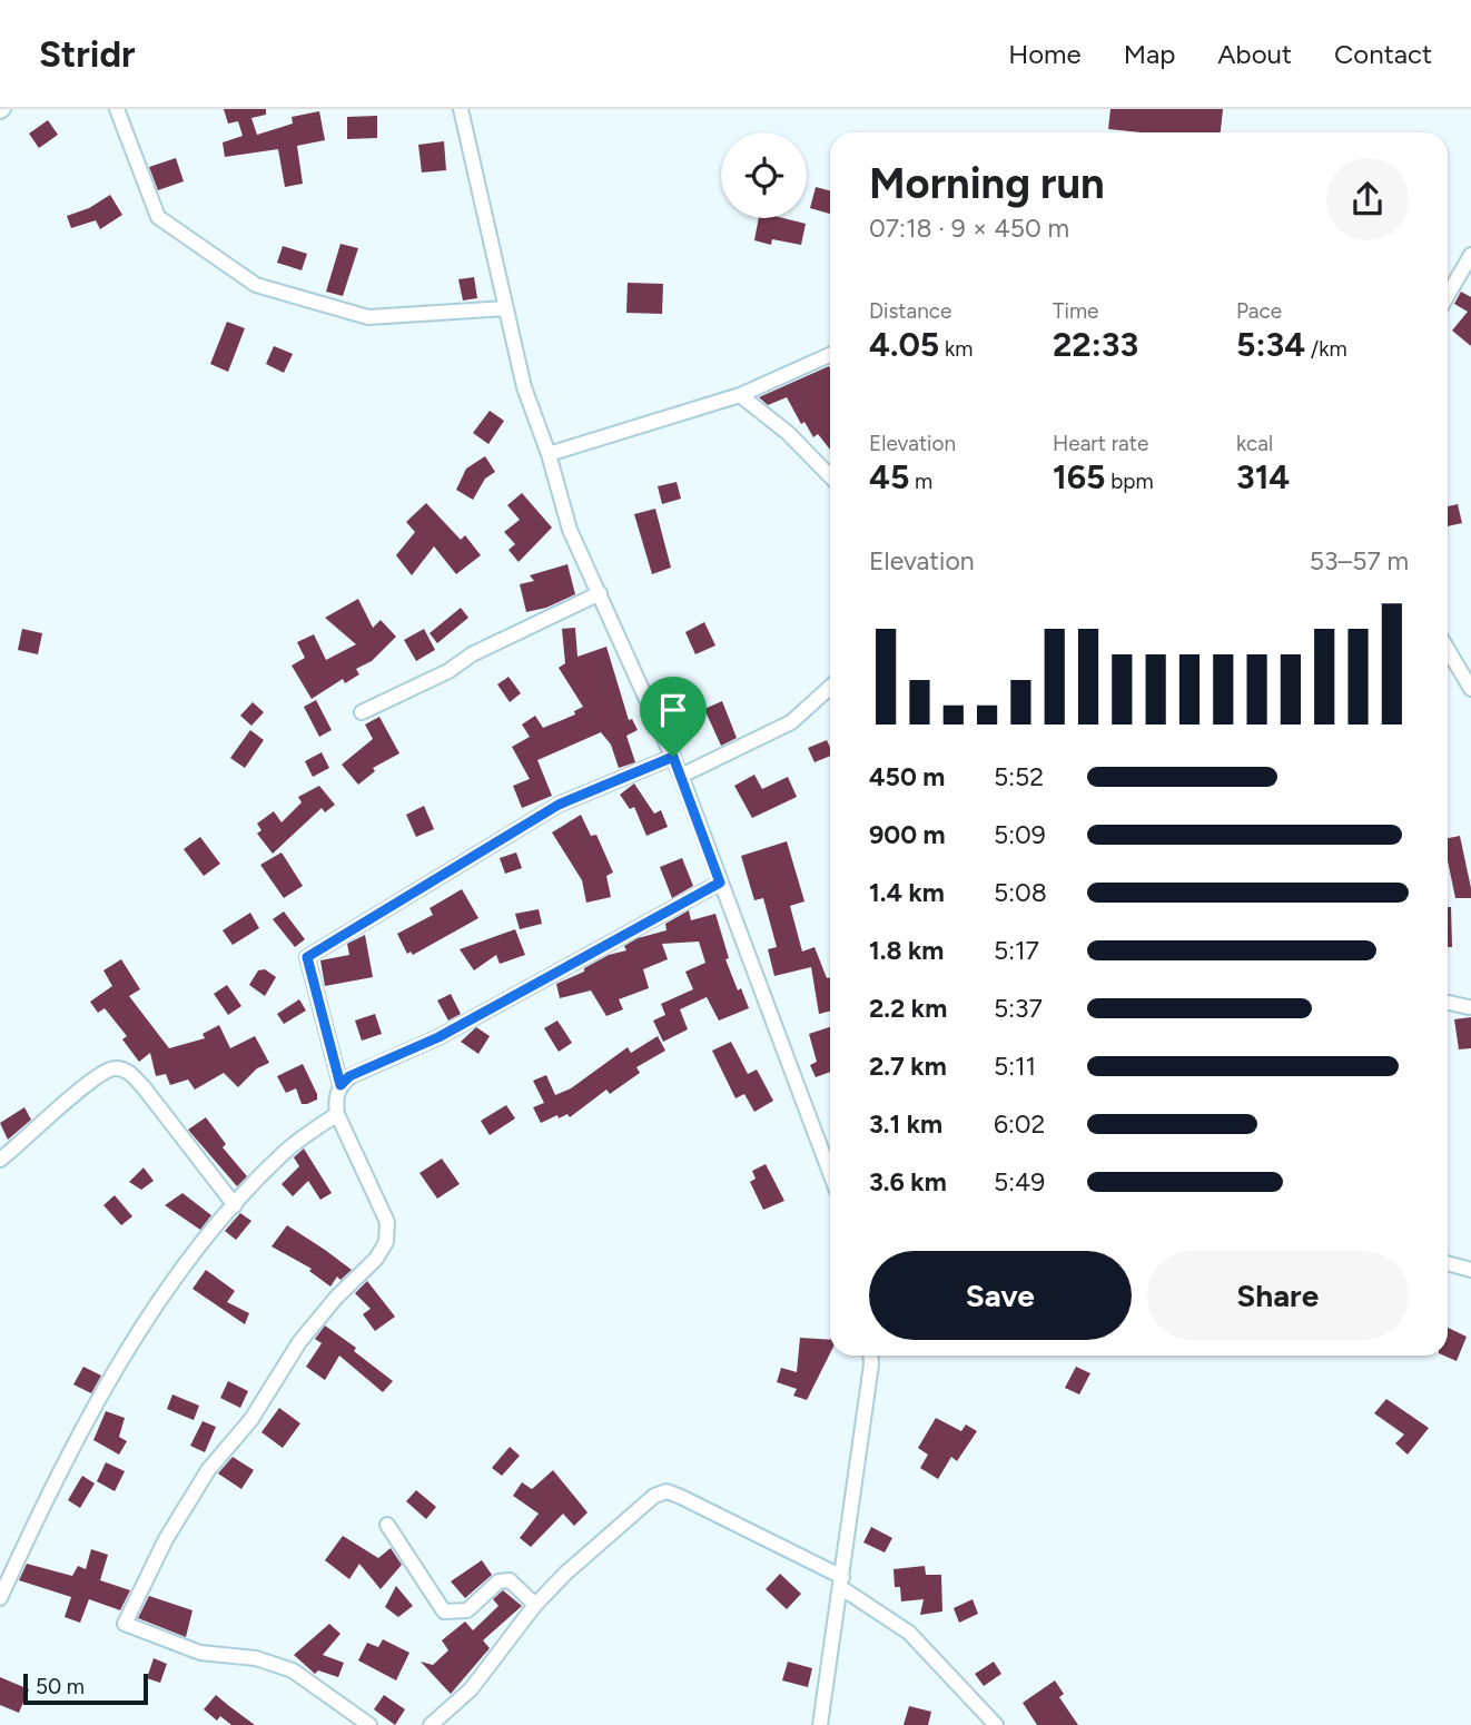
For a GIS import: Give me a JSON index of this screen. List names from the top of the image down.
{
  "scale_bar": "50 m",
  "page": {
    "header": "Stridr",
    "nav": [
      "Home",
      "Map",
      "About",
      "Contact"
    ],
    "heading": ["Morning run", "07:18 · 9 × 450 m"],
    "stats": [
      ["Distance", "4.05 km"],
      ["Time", "22:33"],
      ["Pace", "5:34 /km"],
      ["Elevation", "45 m"],
      ["Heart rate", "165 bpm"],
      ["kcal", "314"]
    ],
    "chart": ["Elevation", "53–57 m"],
    "list": [
      {
        "name": "450 m",
        "note": "5:52"
      },
      {
        "name": "900 m",
        "note": "5:09"
      },
      {
        "name": "1.4 km",
        "note": "5:08"
      },
      {
        "name": "1.8 km",
        "note": "5:17"
      },
      {
        "name": "2.2 km",
        "note": "5:37"
      },
      {
        "name": "2.7 km",
        "note": "5:11"
      },
      {
        "name": "3.1 km",
        "note": "6:02"
      },
      {
        "name": "3.6 km",
        "note": "5:49"
      }
    ],
    "buttons": ["Save", "Share"],
    "scale": "50 m"
  }
}
